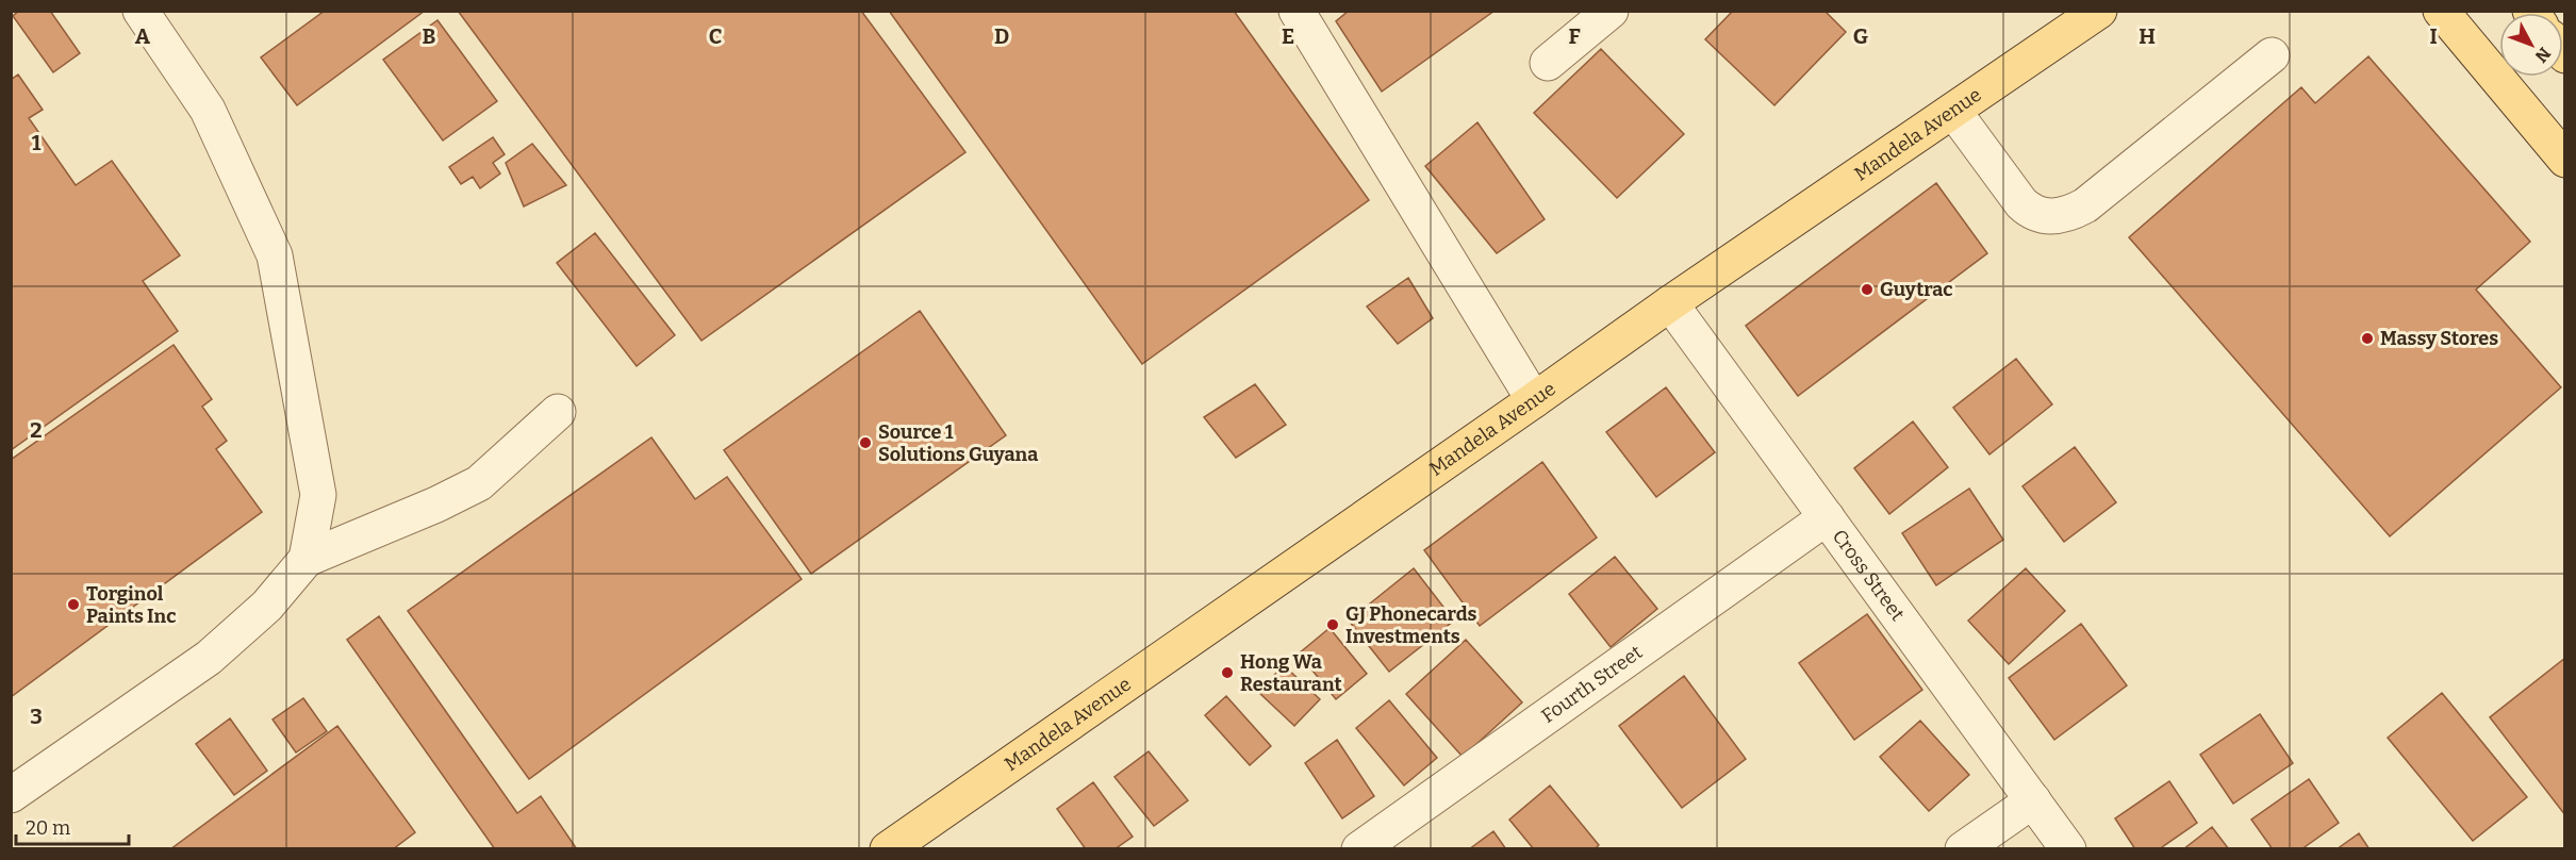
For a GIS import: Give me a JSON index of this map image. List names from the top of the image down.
{
  "streets": {
    "main road": ["Mandela Avenue"],
    "street": ["Cross Street", "Fourth Street"]
  },
  "crossings": [
    ["Mandela Avenue", "Cross Street"],
    ["Cross Street", "Fourth Street"]
  ],
  "places": [
    "Guytrac",
    "Massy Stores",
    "Source 1 Solutions Guyana",
    "Torginol Paints Inc",
    "GJ Phonecards Investments",
    "Hong Wa Restaurant"
  ],
  "scale_bar": "20 m",
  "north": "bottom right",
  "grid": {
    "columns": [
      "A",
      "B",
      "C",
      "D",
      "E",
      "F",
      "G",
      "H",
      "I"
    ],
    "rows": ["1", "2", "3"]
  }
}
